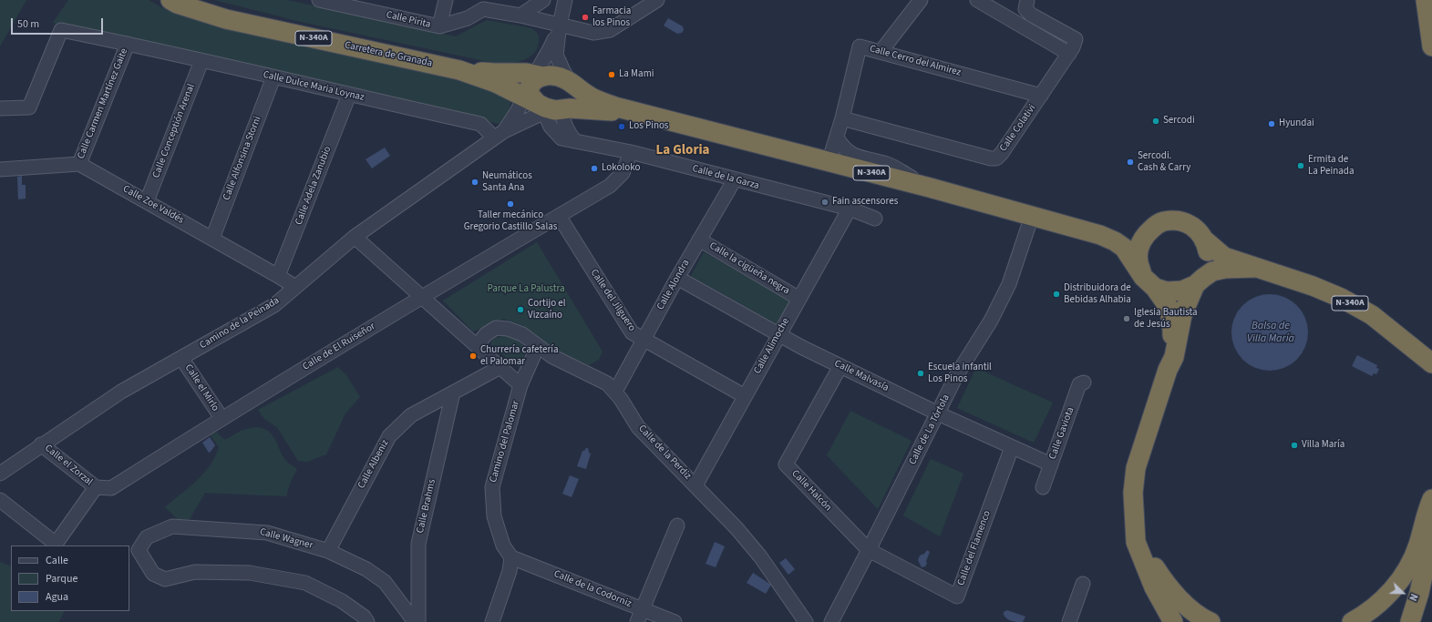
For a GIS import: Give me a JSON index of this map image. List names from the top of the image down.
{
  "streets": {
    "highway": ["N-340A", "Carretera de Granada"],
    "street": [
      "Calle Pirita",
      "Calle Cerro del Almirez",
      "Calle Dulce Maria Loynaz",
      "Calle Carmen Martínez Gaite",
      "Calle Colativi",
      "Calle Conceptión Arenal",
      "Calle Alfonsina Storni",
      "Calle de la Garza",
      "Calle Adela Zanubio",
      "Calle Zoe Valdés",
      "Calle la cigüeña negra",
      "Calle Alondra",
      "Calle del Jilguero",
      "Camino de la Peinada",
      "Calle Alimoche",
      "Calle de El Ruiseñor",
      "Calle Malvasía",
      "Calle el Mirlo",
      "Calle de La Tórtola",
      "Calle Gaviota",
      "Camino del Palomar",
      "Calle de la Perdiz",
      "Calle Albeniz",
      "Calle el Zorzal",
      "Calle Halcón",
      "Calle Brahms",
      "Calle Wagner",
      "Calle del Flamenco",
      "Calle de la Codorniz"
    ]
  },
  "crossings": [
    ["N-340A", "Carretera de Granada"],
    ["N-340A", "Calle Cerro del Almirez"],
    ["N-340A", "Calle de la Garza"],
    ["N-340A", "Camino de la Peinada"],
    ["N-340A", "Calle de La Tórtola"],
    ["Calle Cerro del Almirez", "Calle Colativi"],
    ["Calle Dulce Maria Loynaz", "Calle Carmen Martínez Gaite"],
    ["Calle Dulce Maria Loynaz", "Calle Conceptión Arenal"],
    ["Calle Dulce Maria Loynaz", "Calle Alfonsina Storni"],
    ["Calle Dulce Maria Loynaz", "Calle Adela Zanubio"],
    ["Calle Dulce Maria Loynaz", "Camino de la Peinada"],
    ["Calle Carmen Martínez Gaite", "Calle Zoe Valdés"],
    ["Calle Conceptión Arenal", "Calle Zoe Valdés"],
    ["Calle Alfonsina Storni", "Calle Zoe Valdés"],
    ["Calle de la Garza", "Calle Alondra"],
    ["Calle de la Garza", "Camino de la Peinada"],
    ["Calle de la Garza", "Calle Alimoche"],
    ["Calle de la Garza", "Calle de El Ruiseñor"],
    ["Calle Adela Zanubio", "Calle Zoe Valdés"],
    ["Calle Zoe Valdés", "Camino de la Peinada"],
    ["Calle la cigüeña negra", "Calle Alondra"],
    ["Calle la cigüeña negra", "Calle Alimoche"],
    ["Calle Alondra", "Calle del Jilguero"],
    ["Calle Alondra", "Calle Malvasía"],
    ["Calle Alondra", "Calle de la Perdiz"],
    ["Calle del Jilguero", "Calle Alimoche"],
    ["Calle del Jilguero", "Calle de El Ruiseñor"],
    ["Camino de la Peinada", "Calle el Mirlo"],
    ["Camino de la Peinada", "Calle el Zorzal"],
    ["Calle Alimoche", "Calle Malvasía"],
    ["Calle Alimoche", "Calle de la Perdiz"],
    ["Calle de El Ruiseñor", "Calle el Mirlo"],
    ["Calle de El Ruiseñor", "Calle el Zorzal"],
    ["Calle Malvasía", "Calle de La Tórtola"],
    ["Calle Malvasía", "Calle Gaviota"],
    ["Calle Malvasía", "Calle Halcón"],
    ["Calle Malvasía", "Calle del Flamenco"],
    ["Calle de La Tórtola", "Calle Halcón"],
    ["Calle de La Tórtola", "Calle del Flamenco"],
    ["Camino del Palomar", "Calle de la Perdiz"],
    ["Camino del Palomar", "Calle de la Codorniz"],
    ["Calle Albeniz", "Calle Brahms"],
    ["Calle Albeniz", "Calle Wagner"],
    ["Calle Halcón", "Calle del Flamenco"]
  ],
  "districts": ["La Gloria"],
  "water": ["Balsa de Villa María"],
  "parks": ["Parque La Palustra"],
  "places": [
    "Farmacia los Pinos",
    "La Mami",
    "Sercodi",
    "Hyundai",
    "Los Pinos",
    "Sercodi. Cash & Carry",
    "Ermita de La Peinada",
    "Lokoloko",
    "Neumáticos Santa Ana",
    "Fain ascensores",
    "Taller mecánico Gregorio Castillo Salas",
    "Distribuidora de Bebidas Alhabia",
    "Cortijo el Vizcaíno",
    "Iglesia Bautista de Jesús",
    "Churrería cafetería el Palomar",
    "Escuela infantil Los Pinos",
    "Villa María"
  ],
  "legend": ["Calle", "Parque", "Agua"],
  "scale_bar": "50 m",
  "north": "bottom right"
}
